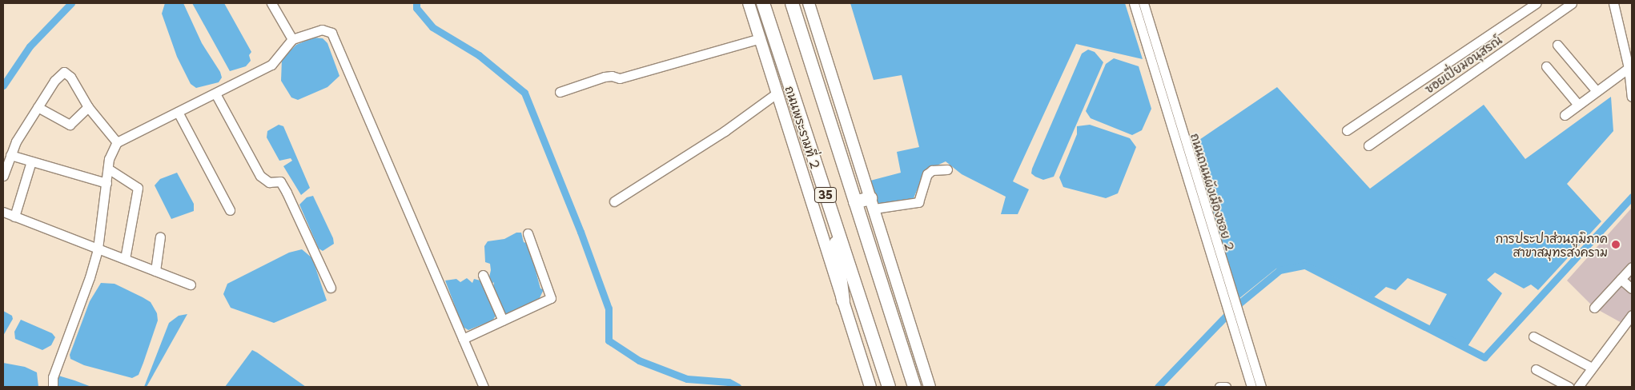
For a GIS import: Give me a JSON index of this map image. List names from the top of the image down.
{
  "streets": {
    "highway": ["ถนนพระรามที่ 2", "35"],
    "street": ["ซอยเปี่ยมอนุสรณ์", "ถนนถนนผังเมืองซอย 2"]
  },
  "places": ["การประปาส่วนภูมิภาค สาขาสมุทรสงคราม"]
}
